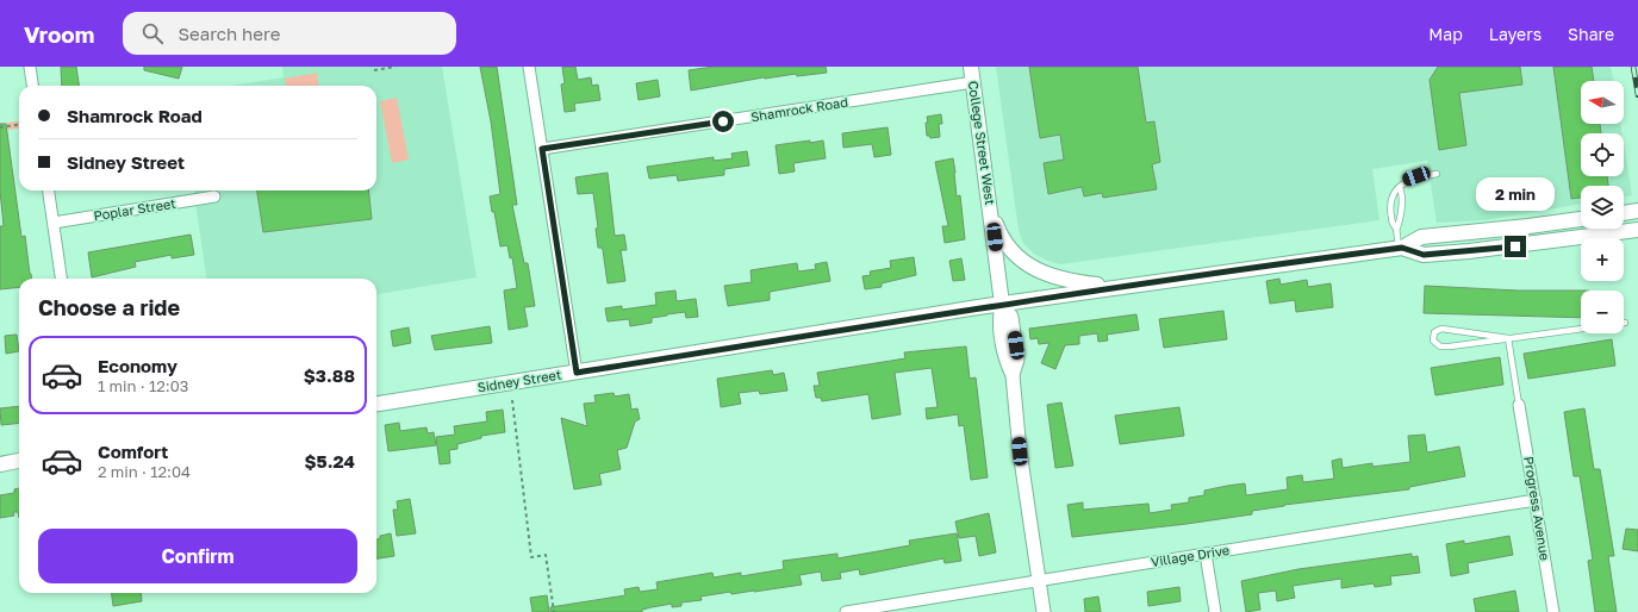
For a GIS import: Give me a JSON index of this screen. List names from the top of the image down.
{
  "streets": {
    "main road": ["College Street West", "Sidney Street"],
    "street": [
      "Shamrock Road",
      "Poplar Street",
      "Progress Avenue",
      "Village Drive"
    ]
  },
  "crossings": [
    ["Shamrock Road", "College Street West"],
    ["College Street West", "Sidney Street"],
    ["College Street West", "Village Drive"],
    ["Progress Avenue", "Village Drive"]
  ],
  "north": "left",
  "page": {
    "header": "Vroom",
    "search": "Search here",
    "nav": ["Map", "Layers", "Share"],
    "map_buttons": ["+", "−"],
    "banner": ["Shamrock Road", "Sidney Street"],
    "bubble": "2 min",
    "heading": "Choose a ride",
    "list": [
      {
        "name": "Economy",
        "note": "1 min · 12:03",
        "value": "$3.88"
      },
      {
        "name": "Comfort",
        "note": "2 min · 12:04",
        "value": "$5.24"
      }
    ],
    "buttons": "Confirm"
  }
}
